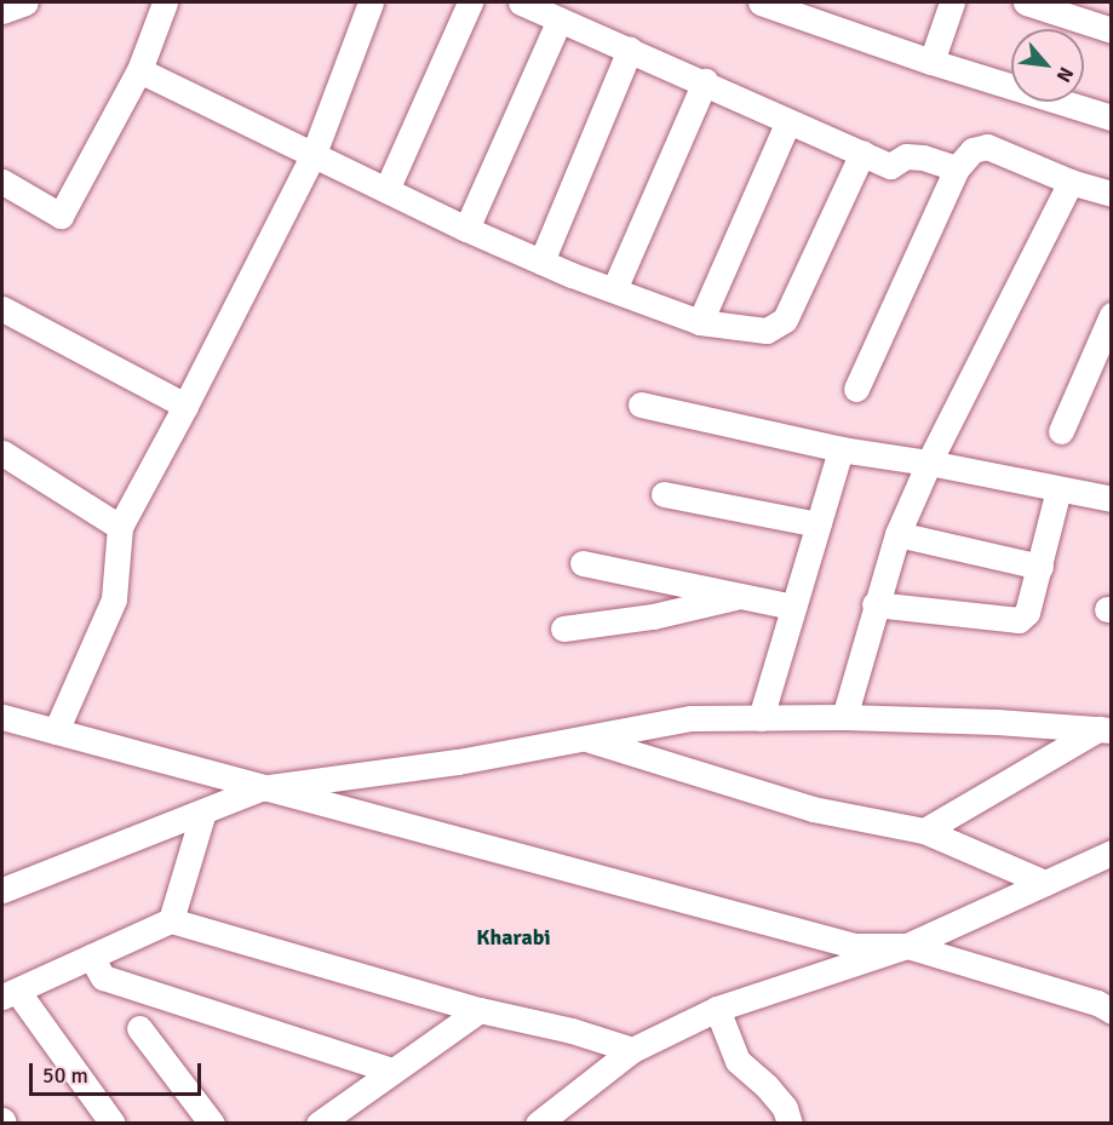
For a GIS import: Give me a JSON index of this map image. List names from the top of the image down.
{
  "districts": ["Kharabi"],
  "scale_bar": "50 m",
  "north": "bottom right"
}
